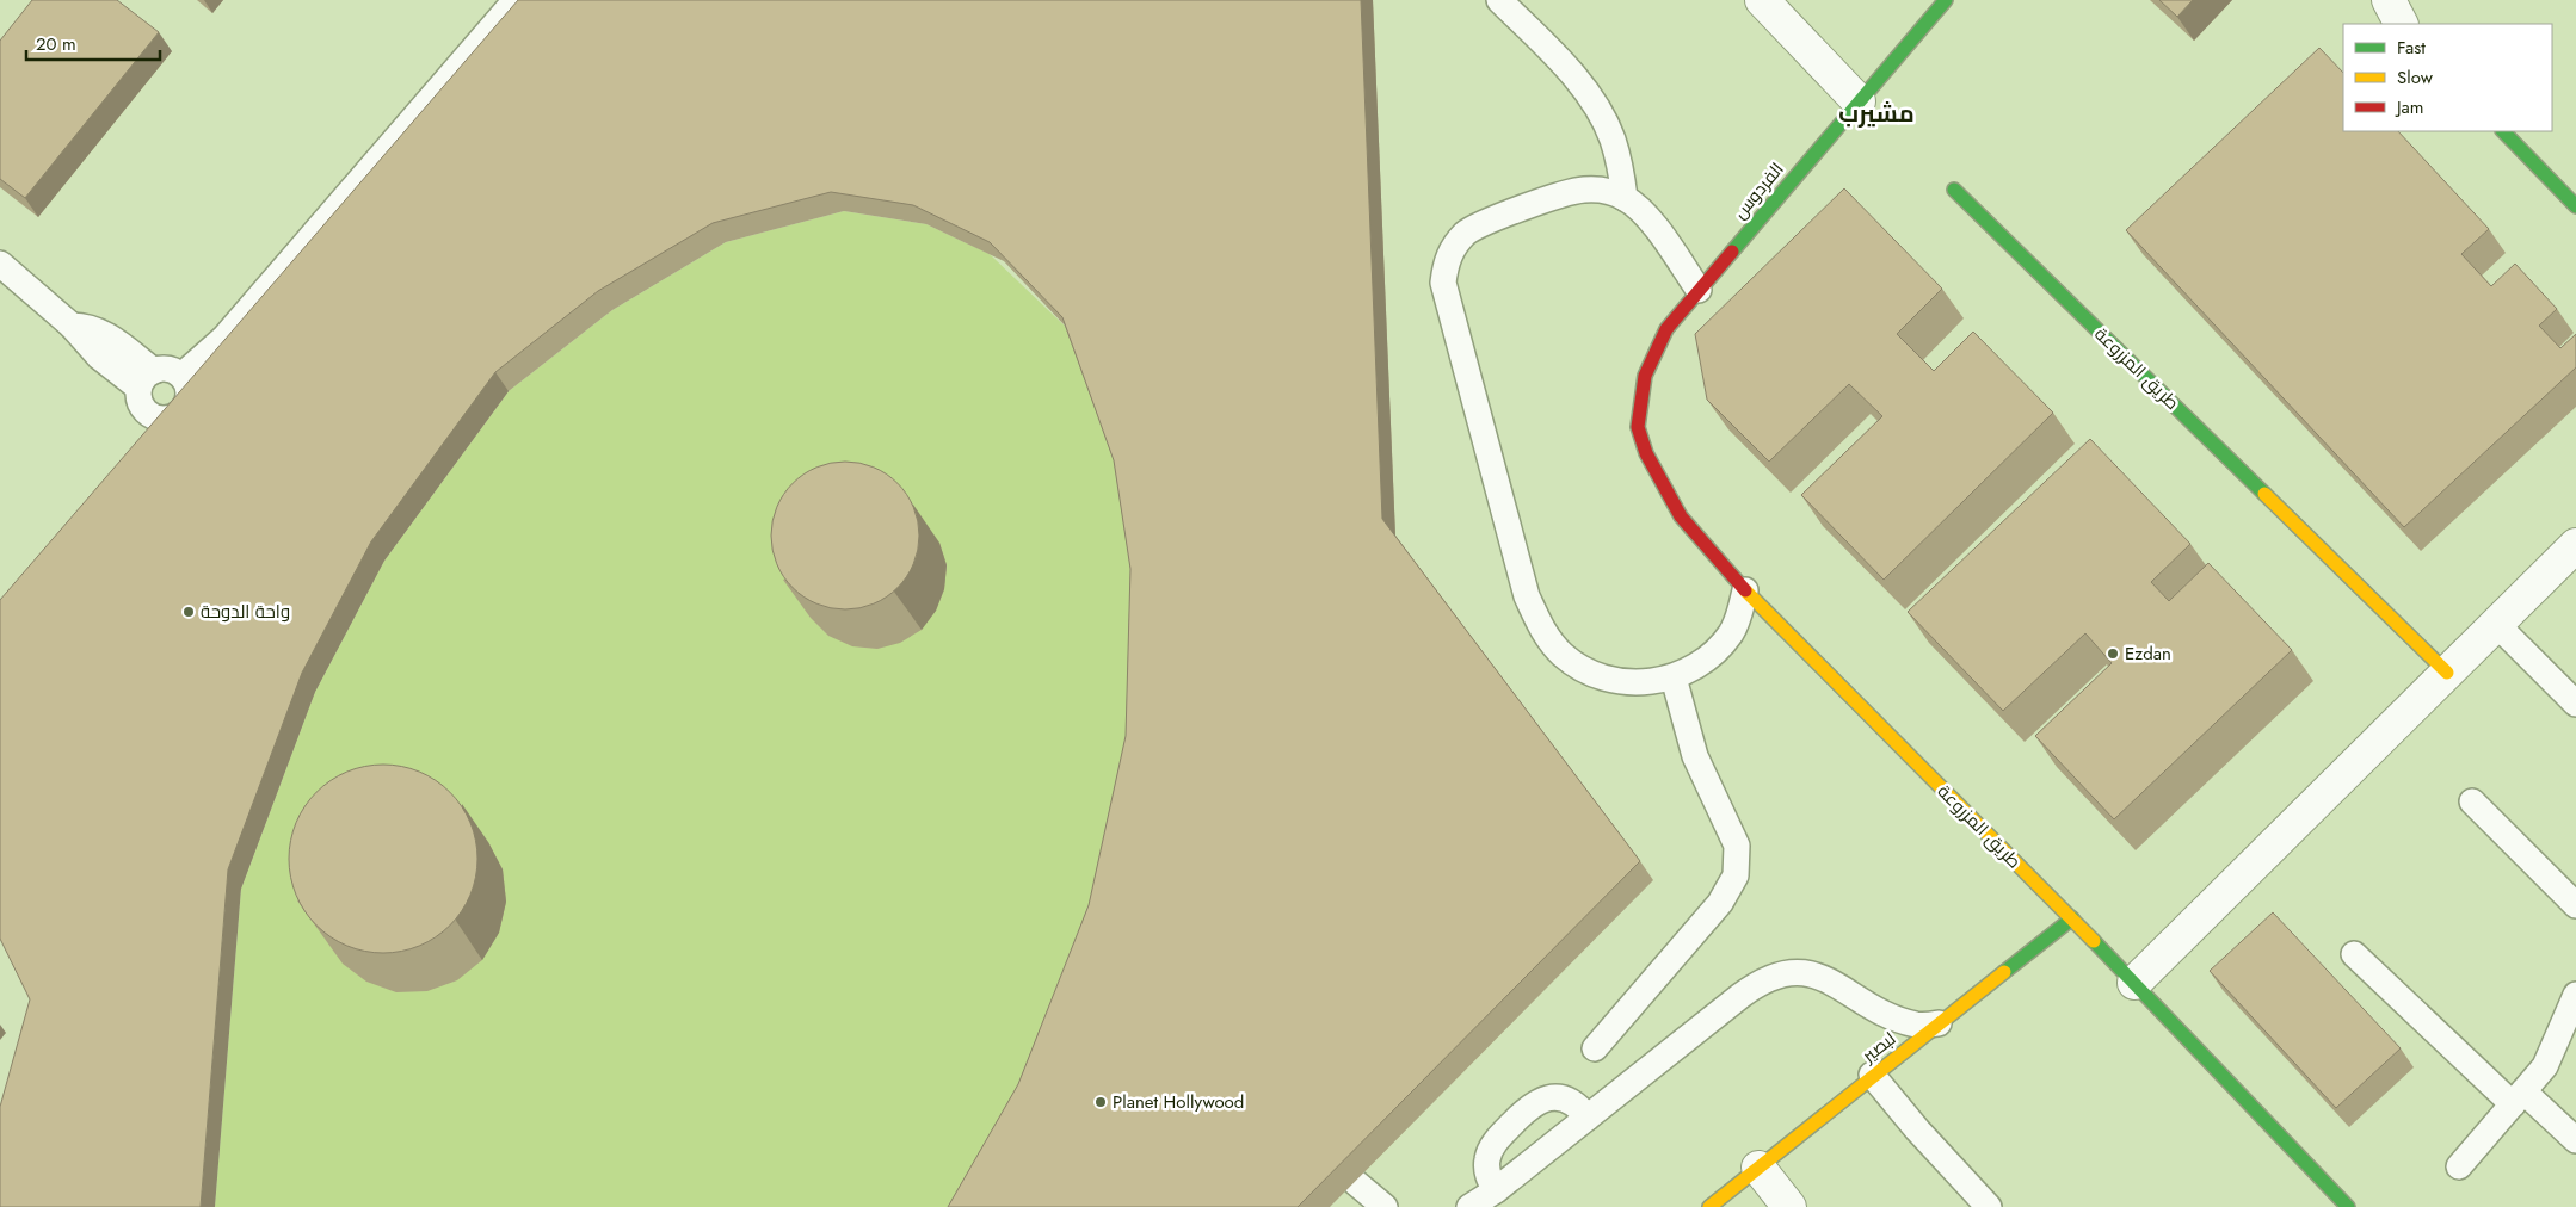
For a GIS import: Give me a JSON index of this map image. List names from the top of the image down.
{
  "streets": {
    "street": ["الفردوس", "طريق المزروعة", "لبصير"]
  },
  "crossings": [
    ["الفردوس", "طريق المزروعة"],
    ["طريق المزروعة", "لبصير"]
  ],
  "districts": ["مشيرب"],
  "places": ["واحة الدوحة", "Ezdan", "Planet Hollywood"],
  "legend": ["Fast", "Slow", "Jam"],
  "scale_bar": "20 m"
}
